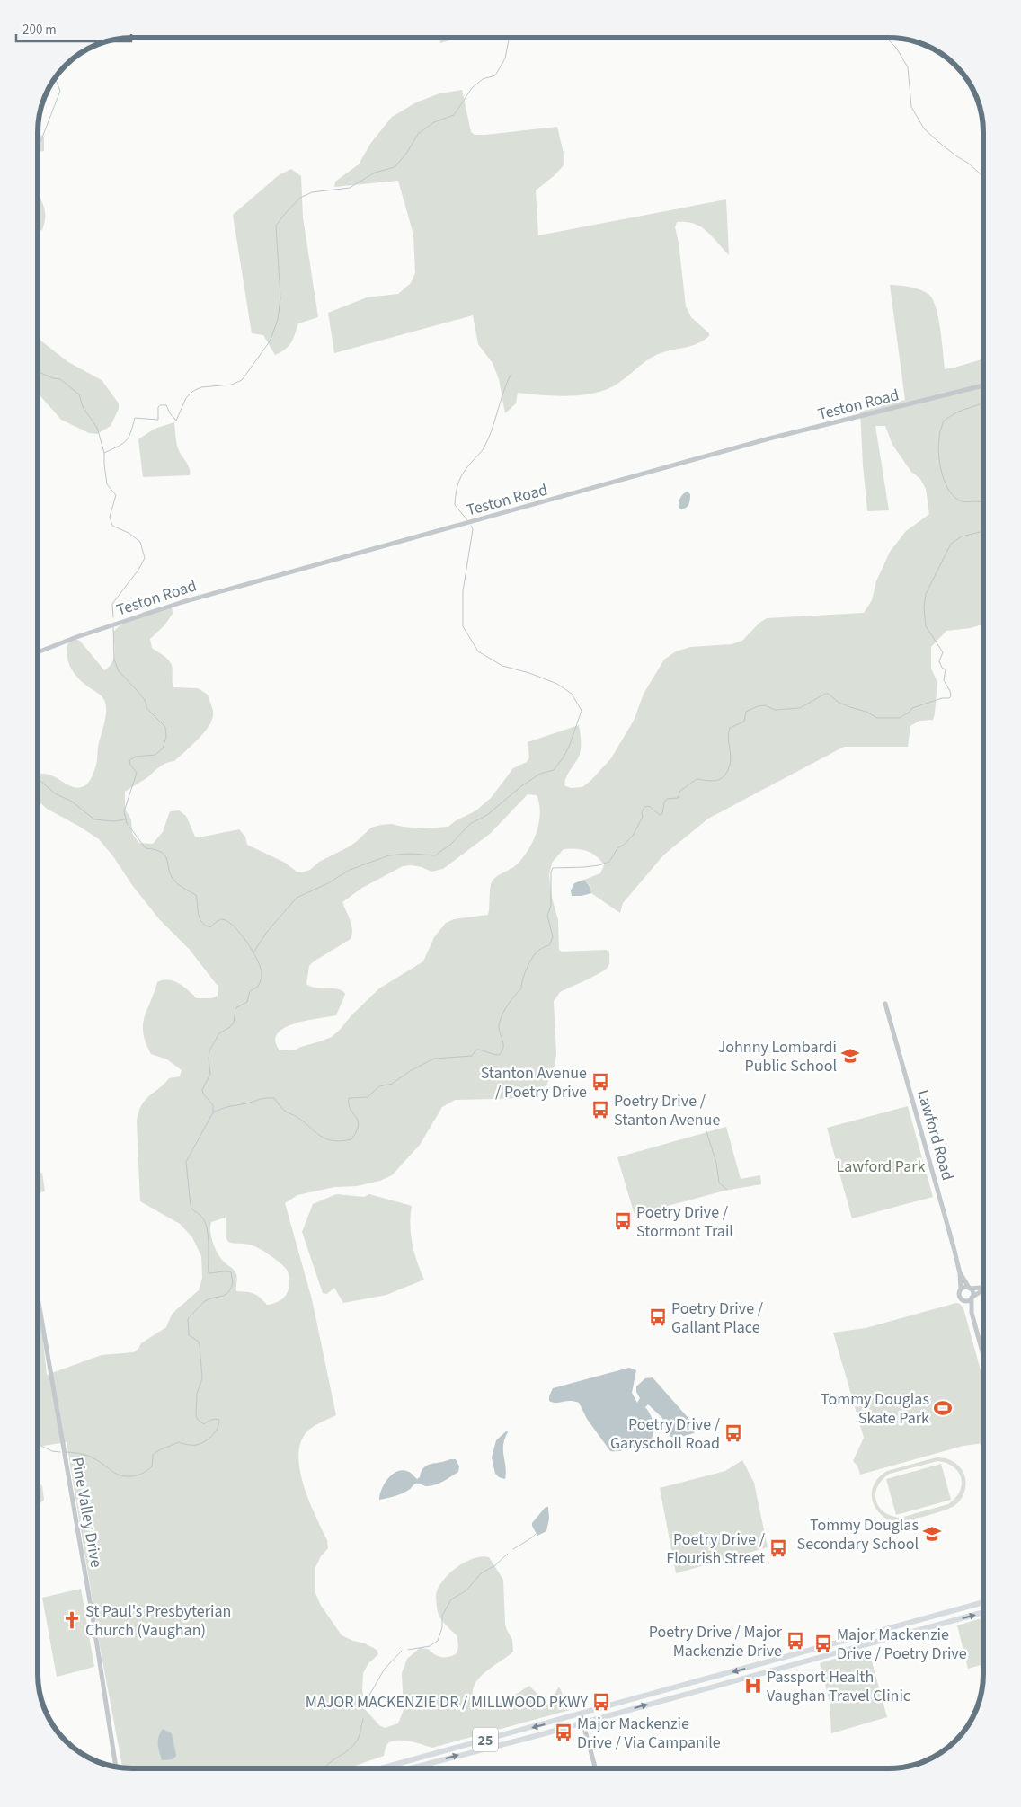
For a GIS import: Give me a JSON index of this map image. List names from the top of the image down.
{
  "streets": {
    "main road": ["25"],
    "street": ["Teston Road", "Lawford Road", "Pine Valley Drive"]
  },
  "parks": ["Lawford Park"],
  "places": {
    "school or university": ["Johnny Lombardi Public School", "Tommy Douglas Secondary School"],
    "bus stop": [
      "Stanton Avenue / Poetry Drive",
      "Poetry Drive / Stanton Avenue",
      "Poetry Drive / Stormont Trail",
      "Poetry Drive / Gallant Place",
      "Poetry Drive / Garyscholl Road",
      "Poetry Drive / Flourish Street",
      "Poetry Drive / Major Mackenzie Drive",
      "Major Mackenzie Drive / Poetry Drive",
      "MAJOR MACKENZIE DR / MILLWOOD PKWY",
      "Major Mackenzie Drive / Via Campanile"
    ],
    "sports": ["Tommy Douglas Skate Park"],
    "church": ["St Paul's Presbyterian Church (Vaughan)"],
    "hospital": ["Passport Health Vaughan Travel Clinic"]
  },
  "scale_bar": "200 m"
}
